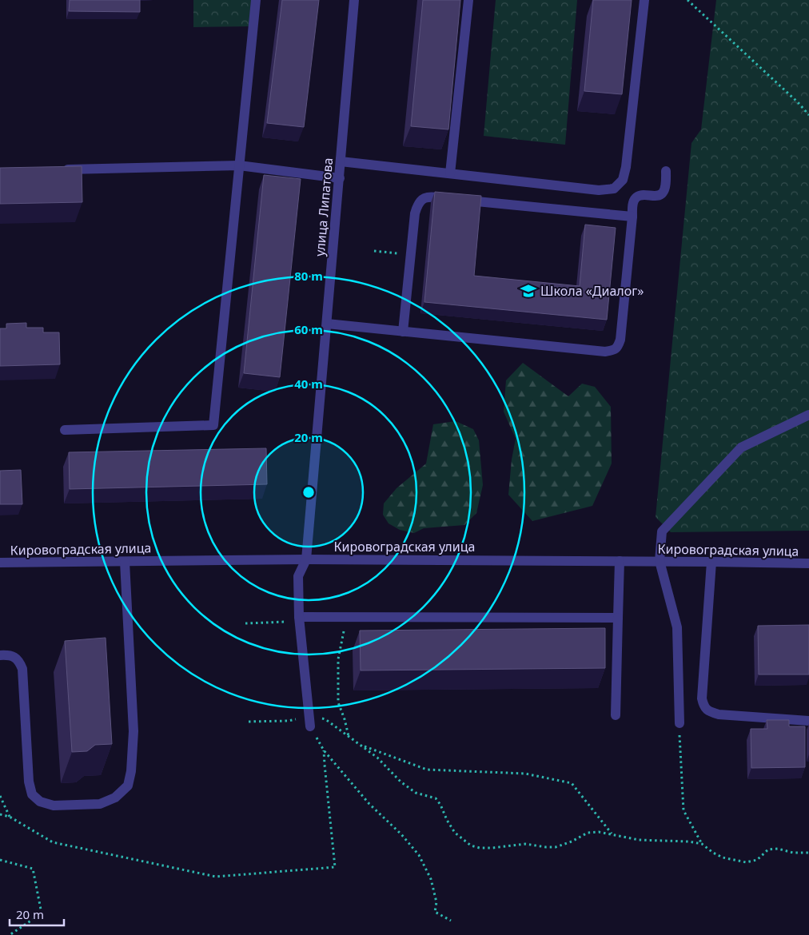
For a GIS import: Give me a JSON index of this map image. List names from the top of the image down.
{
  "streets": {
    "street": ["улица Липатова", "Кировоградская улица"]
  },
  "crossings": [
    ["улица Липатова", "Кировоградская улица"]
  ],
  "places": {
    "school or university": ["Школа «Диалог»"]
  },
  "scale_bar": "20 m",
  "rings": [
    "80 m",
    "60 m",
    "40 m",
    "20 m"
  ]
}
